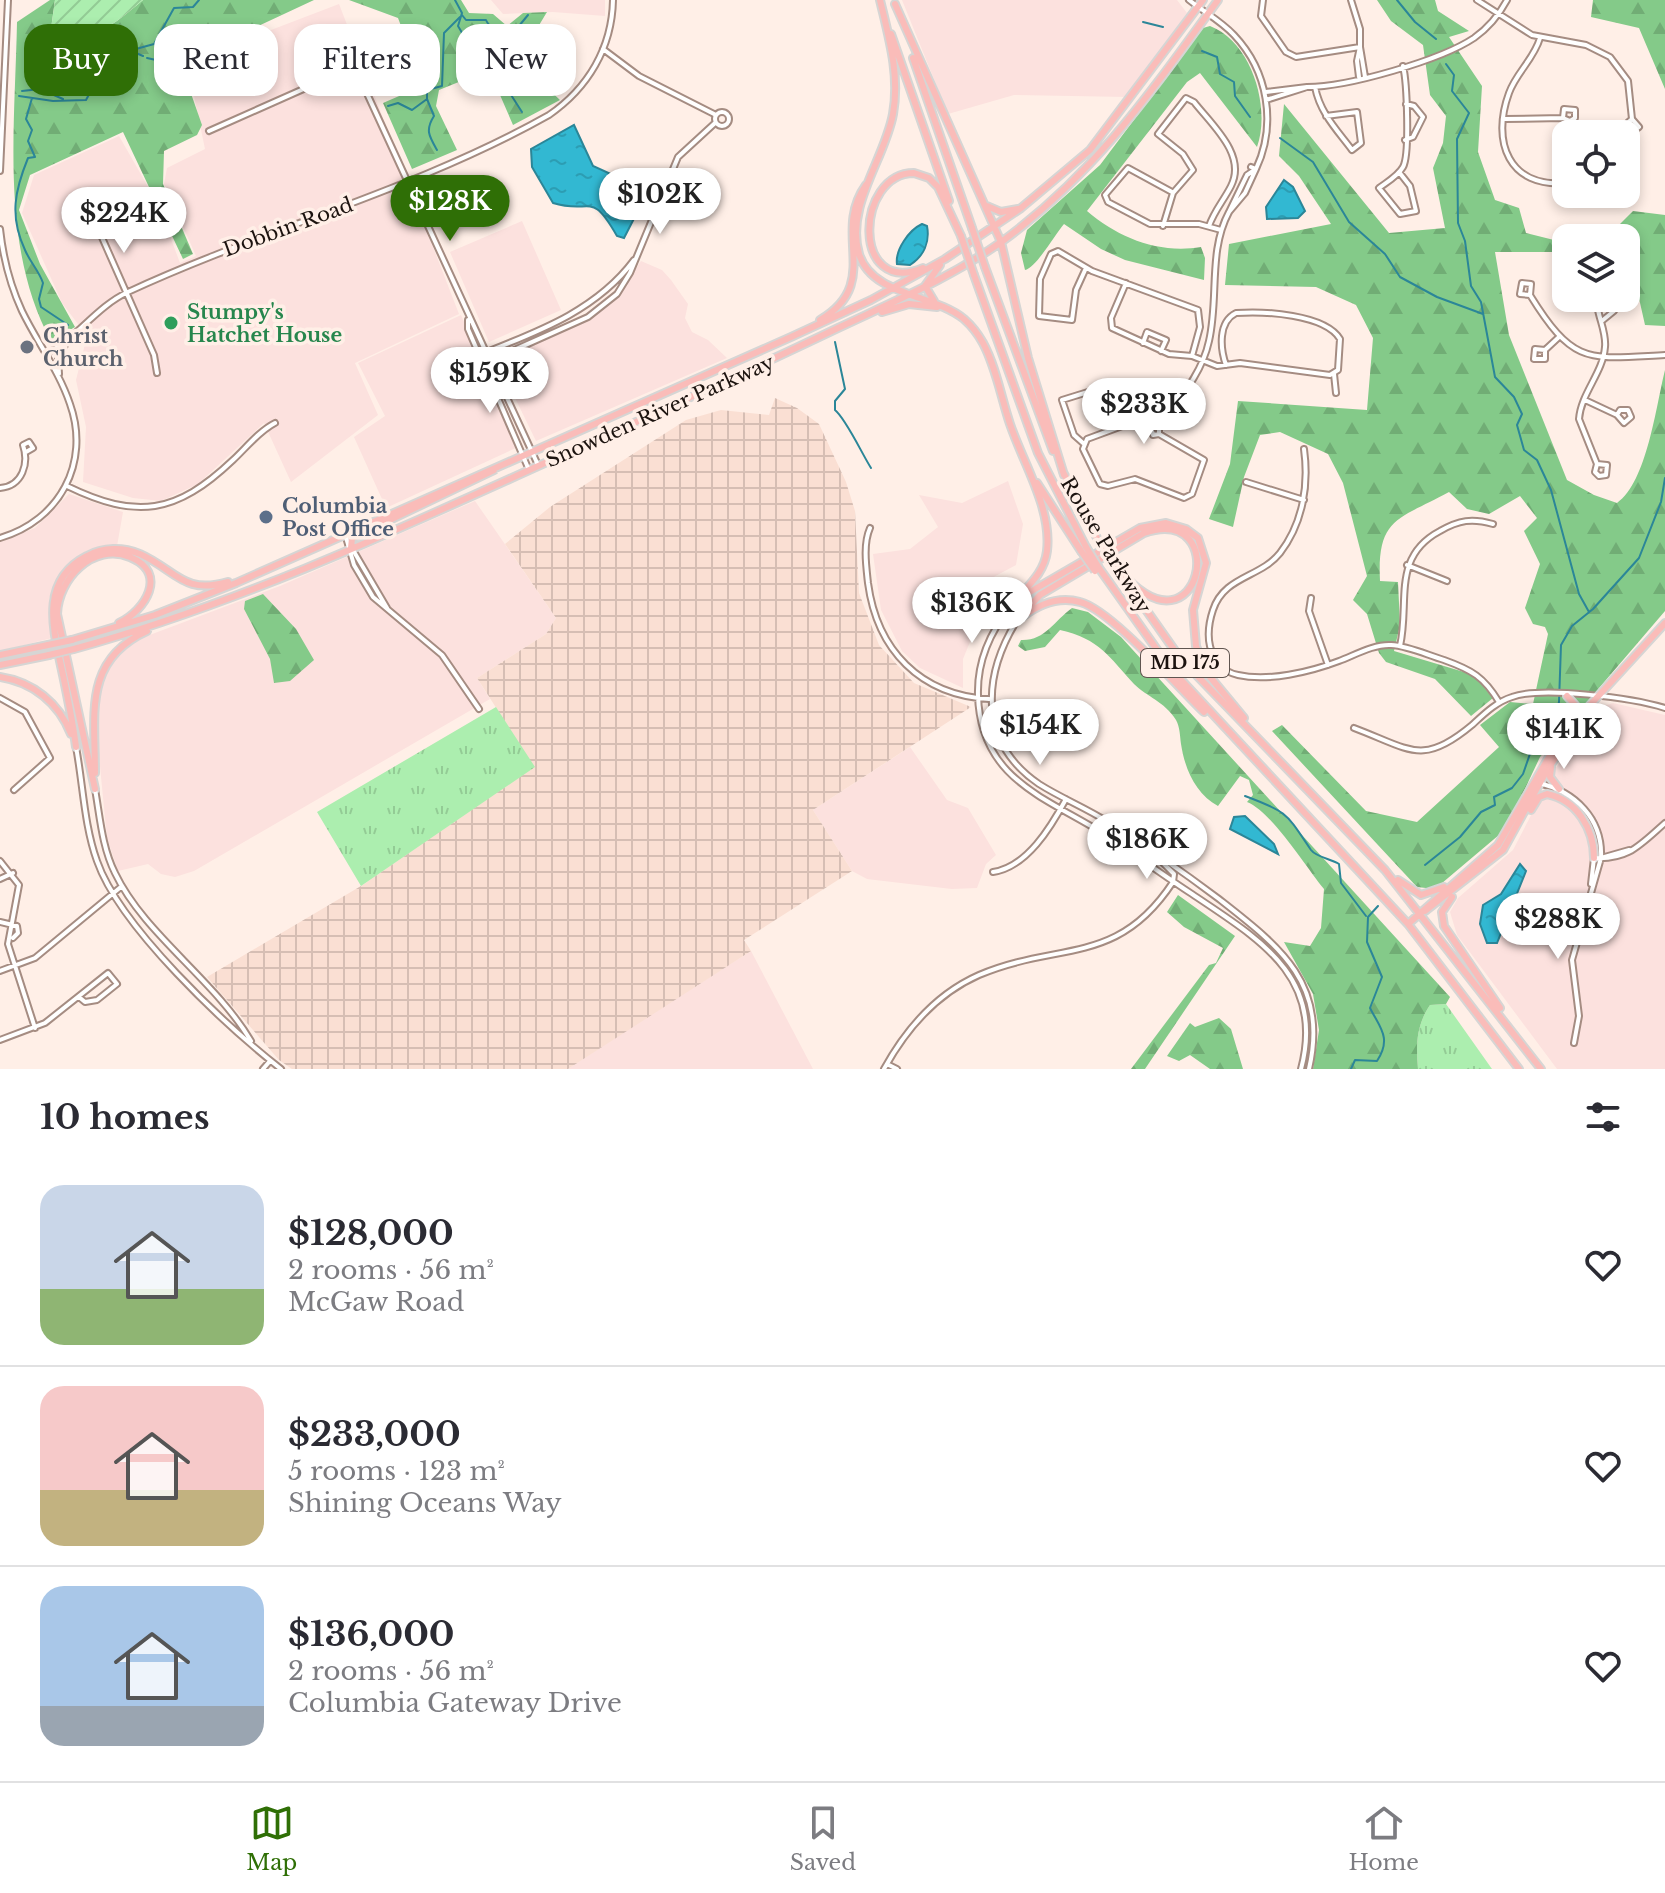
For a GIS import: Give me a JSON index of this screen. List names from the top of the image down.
{
  "streets": {
    "main road": ["Snowden River Parkway", "Rouse Parkway", "MD 175"],
    "street": ["Dobbin Road"]
  },
  "places": ["Stumpy's Hatchet House", "Christ Church", "Columbia Post Office"],
  "page": {
    "chip": [
      "Buy",
      "Rent",
      "Filters",
      "New"
    ],
    "price": [
      "$102K",
      "$128K",
      "$224K",
      "$159K",
      "$233K",
      "$136K",
      "$154K",
      "$141K",
      "$186K",
      "$288K"
    ],
    "heading": "10 homes",
    "list": [
      {
        "name": "$128,000",
        "note": "2 rooms · 56 m² · McGaw Road"
      },
      {
        "name": "$233,000",
        "note": "5 rooms · 123 m² · Shining Oceans Way"
      },
      {
        "name": "$136,000",
        "note": "2 rooms · 56 m² · Columbia Gateway Drive"
      }
    ],
    "tabs": ["Map", "Saved", "Home"]
  }
}
